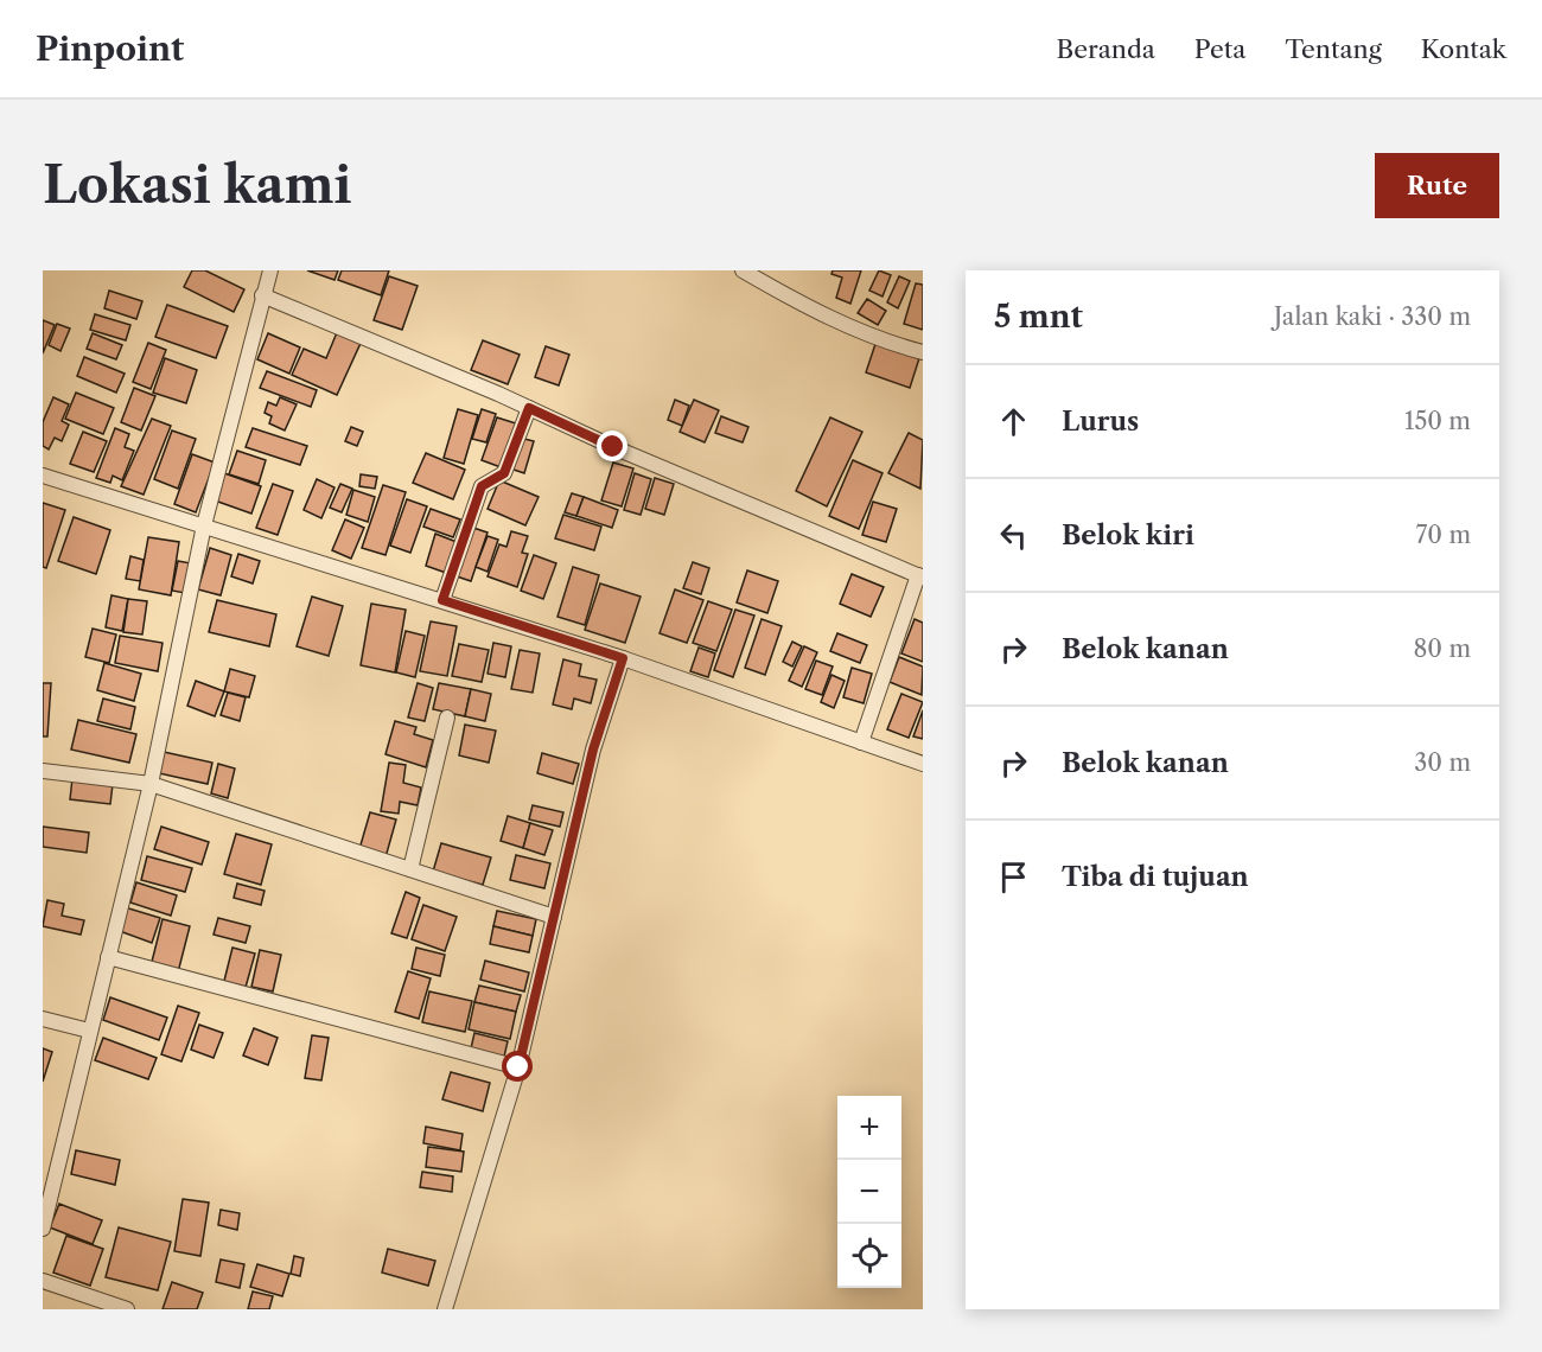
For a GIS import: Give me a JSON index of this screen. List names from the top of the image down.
{
  "page": {
    "header": "Pinpoint",
    "nav": [
      "Beranda",
      "Peta",
      "Tentang",
      "Kontak"
    ],
    "buttons": "Rute",
    "title": "Lokasi kami",
    "heading": ["5 mnt", "Jalan kaki · 330 m"],
    "list": [
      ["Lurus", "150 m"],
      ["Belok kiri", "70 m"],
      ["Belok kanan", "80 m"],
      ["Belok kanan", "30 m"],
      "Tiba di tujuan"
    ],
    "map_buttons": ["+", "−"]
  }
}
